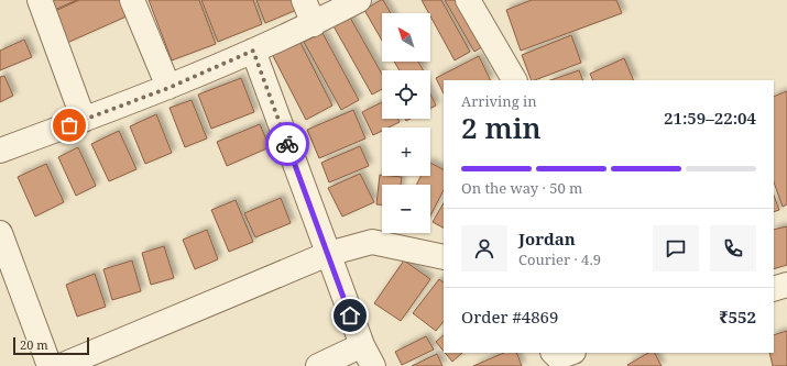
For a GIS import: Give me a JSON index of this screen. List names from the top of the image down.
{
  "scale_bar": "20 m",
  "north": "top left",
  "page": {
    "map_buttons": ["+", "−"],
    "heading": ["2 min", "Arriving in", "21:59–22:04"],
    "panel": [
      "Jordan",
      "Courier · 4.9",
      "Order #4869",
      "₹552"
    ],
    "bar": "On the way · 50 m",
    "scale": "20 m"
  }
}
